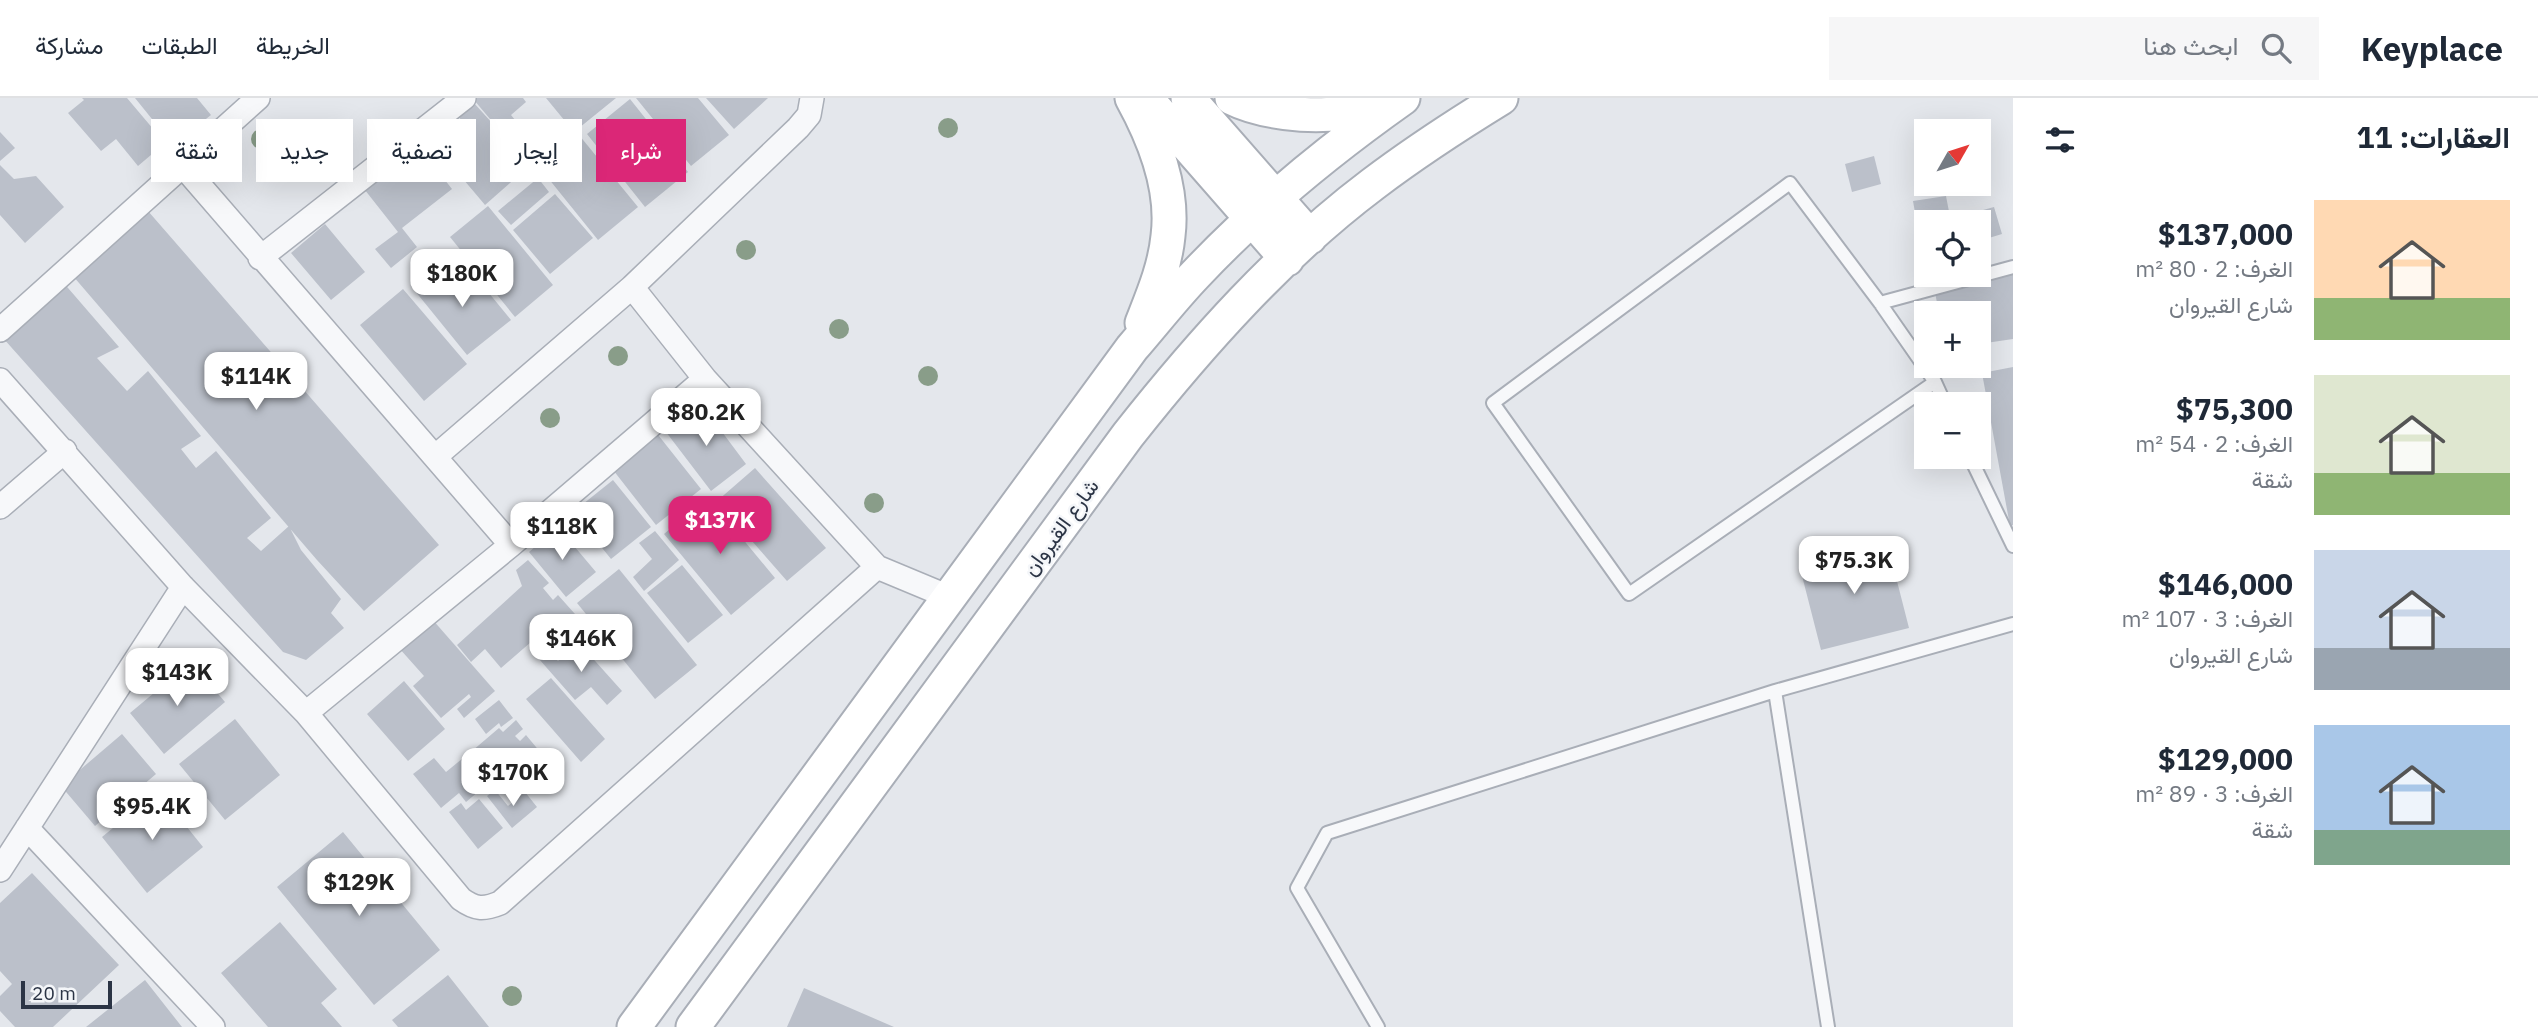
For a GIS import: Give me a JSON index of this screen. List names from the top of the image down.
{
  "streets": {
    "main road": ["شارع القيروان"]
  },
  "scale_bar": "20 m",
  "north": "top right",
  "page": {
    "header": "Keyplace",
    "search": "ابحث هنا",
    "nav": ["الخريطة", "الطبقات", "مشاركة"],
    "heading": "العقارات: 11",
    "map_buttons": ["+", "−"],
    "chip": [
      "شراء",
      "إيجار",
      "تصفية",
      "جديد",
      "شقة"
    ],
    "list": [
      {
        "name": "$137,000",
        "note": "الغرف: 2 · 80 m² · شارع القيروان"
      },
      {
        "name": "$75,300",
        "note": "الغرف: 2 · 54 m² · شقة"
      },
      {
        "name": "$146,000",
        "note": "الغرف: 3 · 107 m² · شارع القيروان"
      },
      {
        "name": "$129,000",
        "note": "الغرف: 3 · 89 m² · شقة"
      }
    ],
    "price": [
      "$180K",
      "$114K",
      "$80.2K",
      "$137K",
      "$118K",
      "$75.3K",
      "$146K",
      "$143K",
      "$170K",
      "$95.4K",
      "$129K"
    ],
    "scale": "20 m"
  }
}
